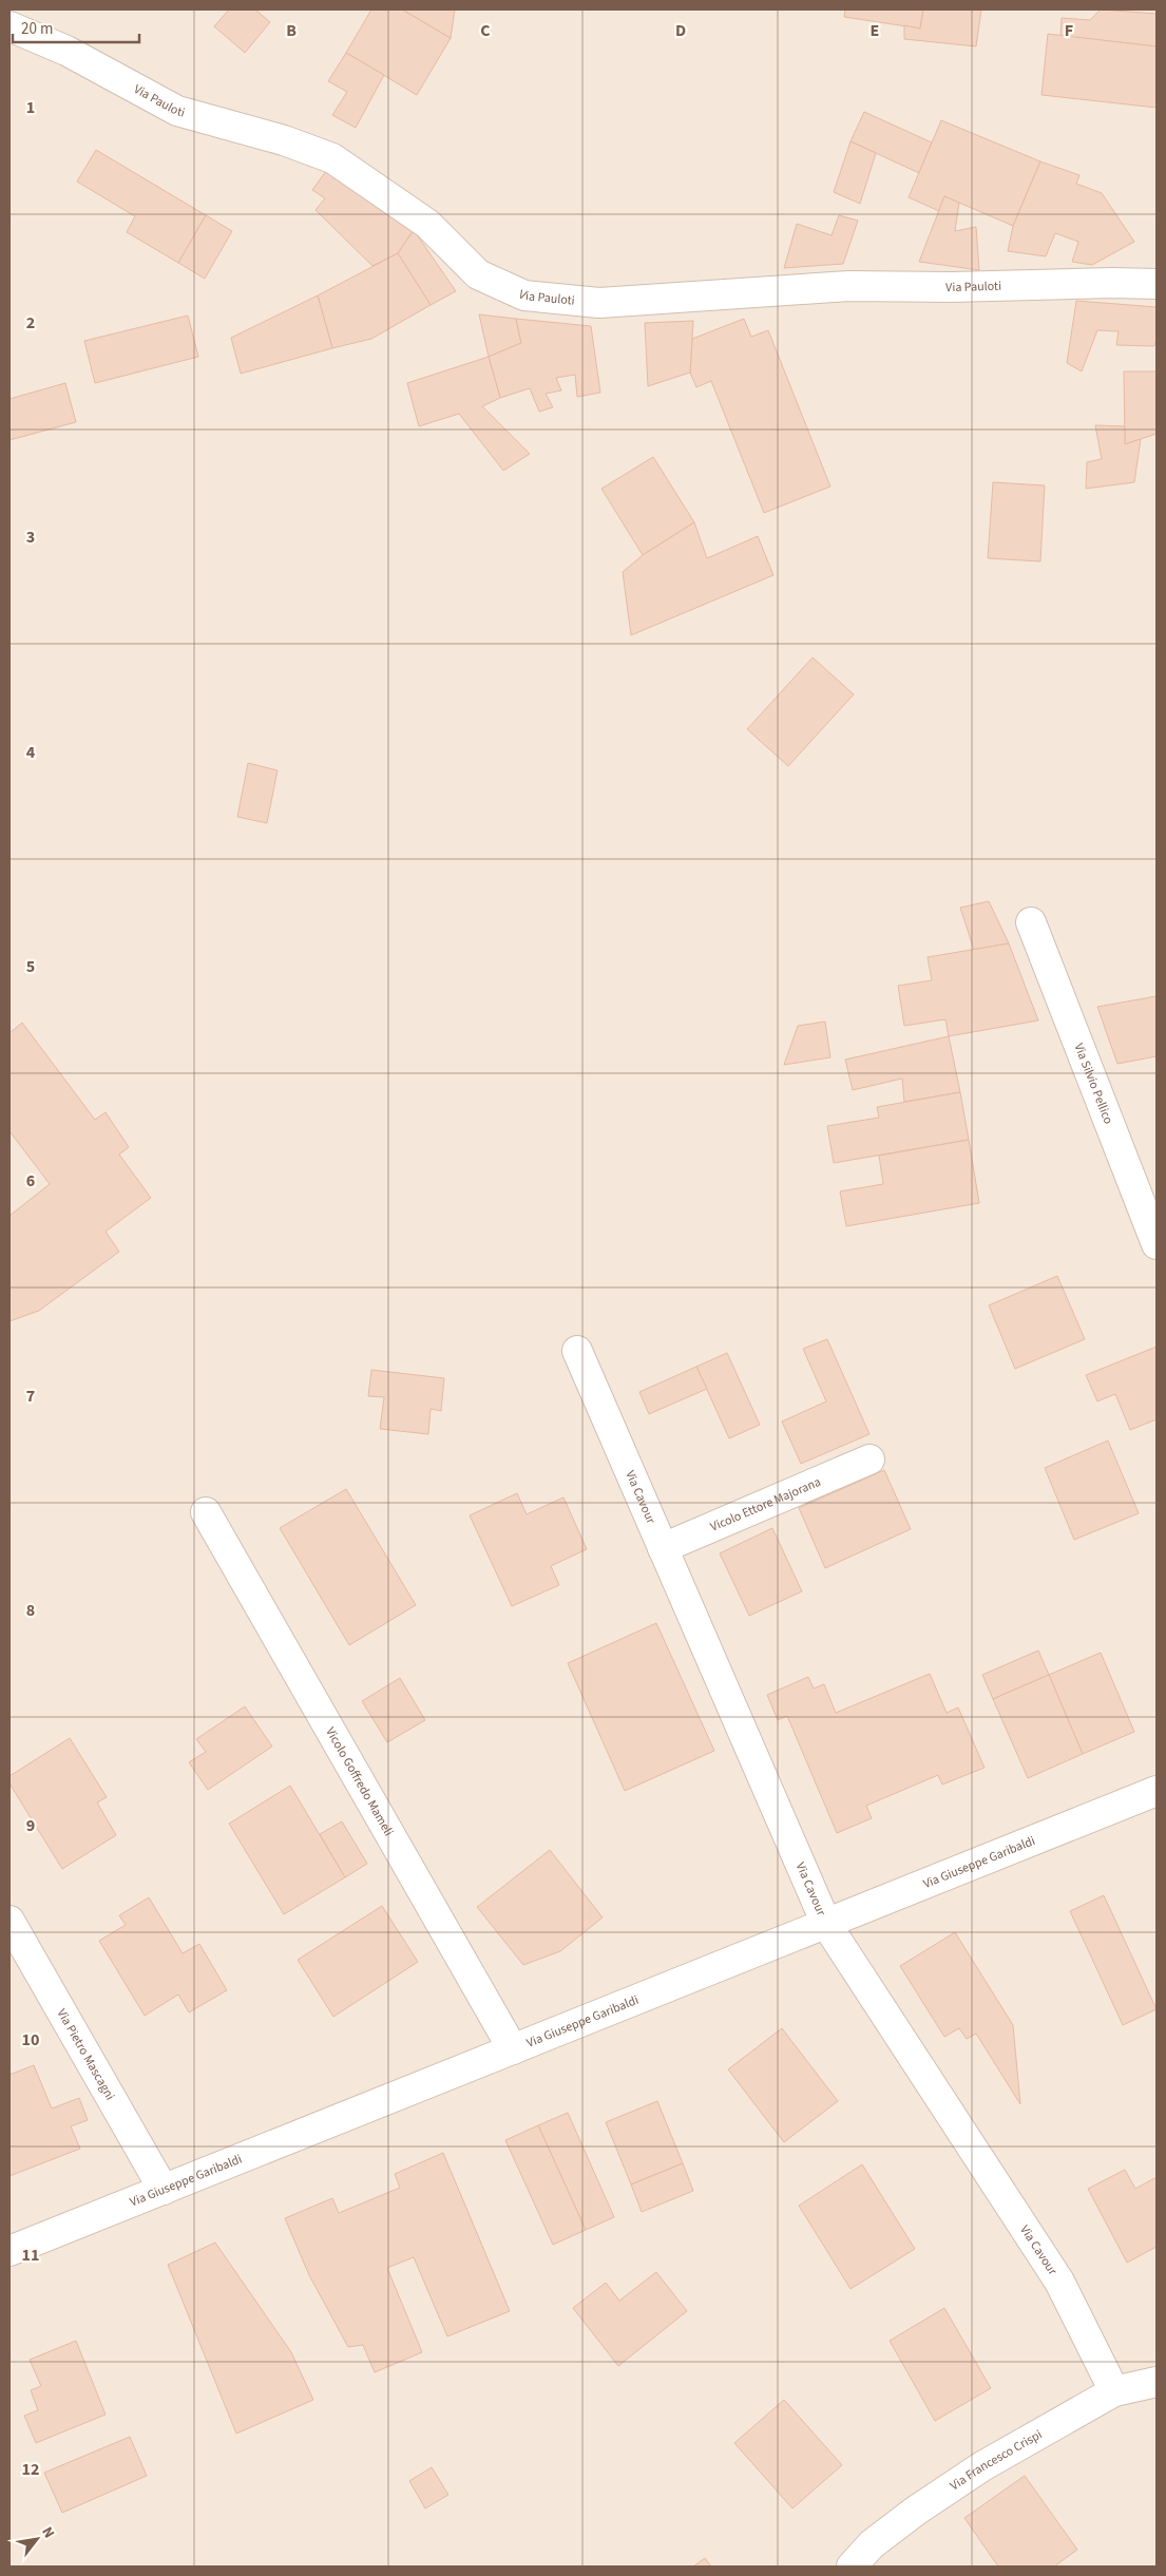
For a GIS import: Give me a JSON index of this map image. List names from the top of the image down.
{
  "streets": {
    "street": [
      "Via Pauloti",
      "Via Silvio Pellico",
      "Via Cavour",
      "Vicolo Ettore Majorana",
      "Vicolo Goffredo Mameli",
      "Via Giuseppe Garibaldi",
      "Via Pietro Mascagni",
      "Via Francesco Crispi"
    ]
  },
  "crossings": [
    ["Via Cavour", "Vicolo Ettore Majorana"],
    ["Via Cavour", "Via Giuseppe Garibaldi"],
    ["Via Cavour", "Via Francesco Crispi"],
    ["Vicolo Goffredo Mameli", "Via Giuseppe Garibaldi"],
    ["Via Giuseppe Garibaldi", "Via Pietro Mascagni"]
  ],
  "scale_bar": "20 m",
  "north": "top right",
  "grid": {
    "columns": [
      "B",
      "C",
      "D",
      "E",
      "F"
    ],
    "rows": [
      "1",
      "2",
      "3",
      "4",
      "5",
      "6",
      "7",
      "8",
      "9",
      "10",
      "11",
      "12"
    ]
  }
}
